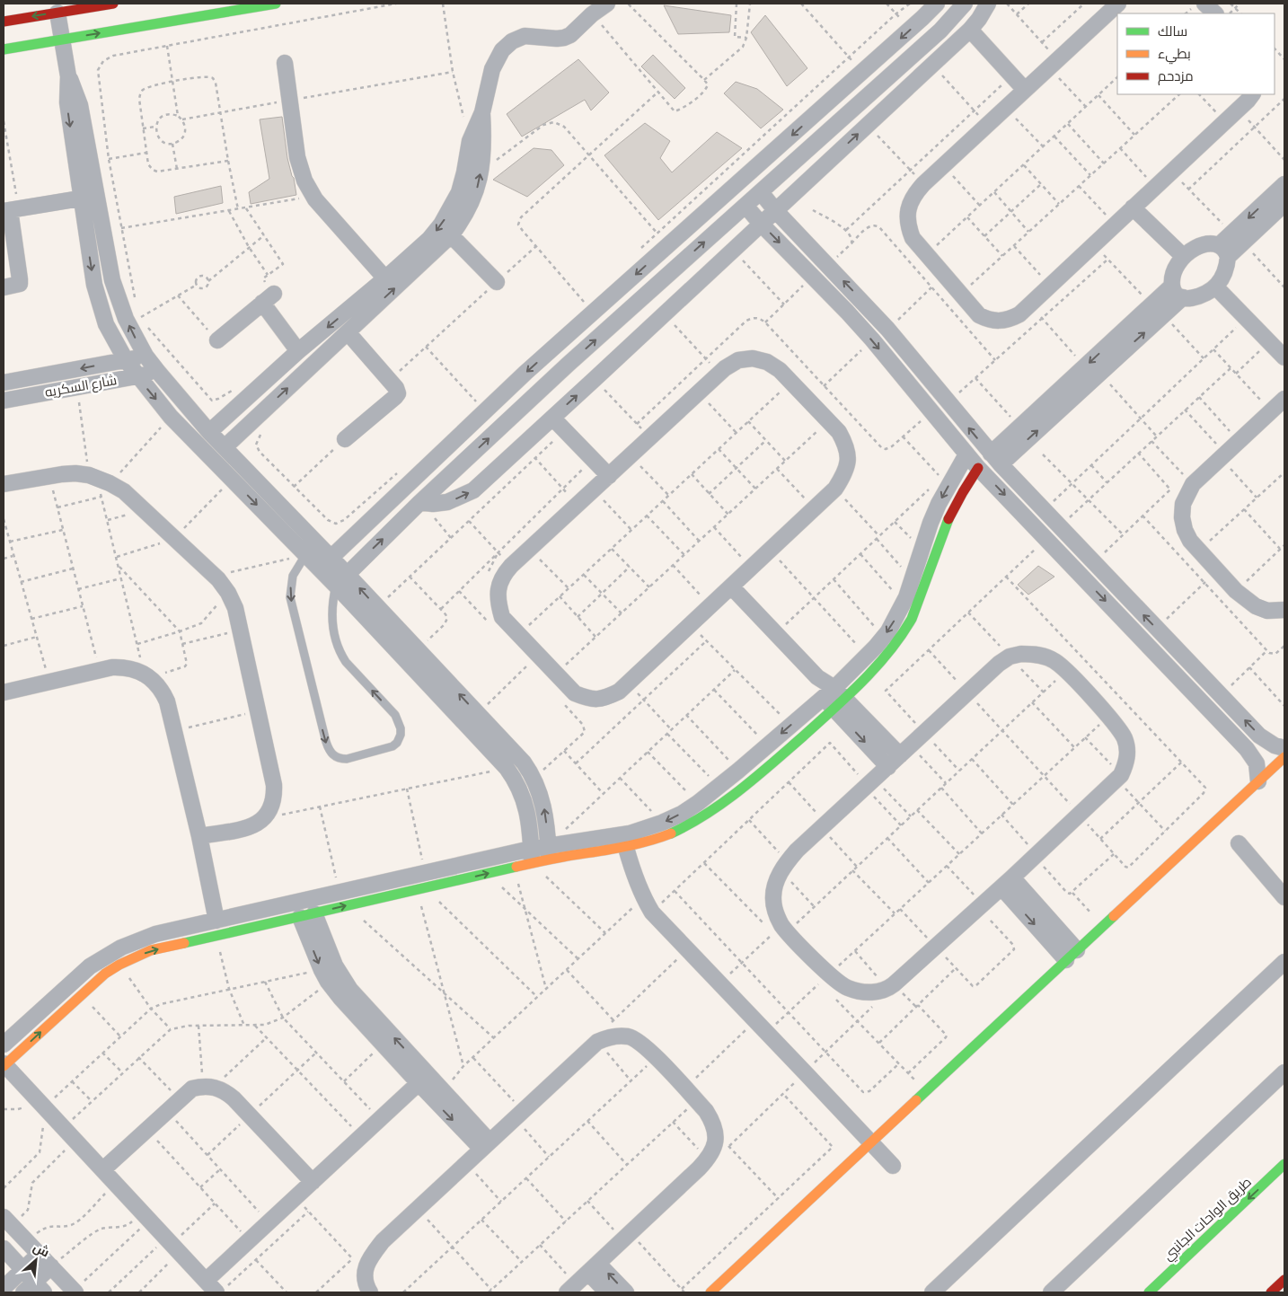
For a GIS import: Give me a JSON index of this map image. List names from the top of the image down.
{
  "streets": {
    "main road": ["طريق الواحات الجانبي"],
    "street": ["شارع السكريه"]
  },
  "one_way": ["طريق الواحات الجانبي"],
  "legend": ["سالك", "بطيء", "مزدحم"],
  "north": "top right"
}
